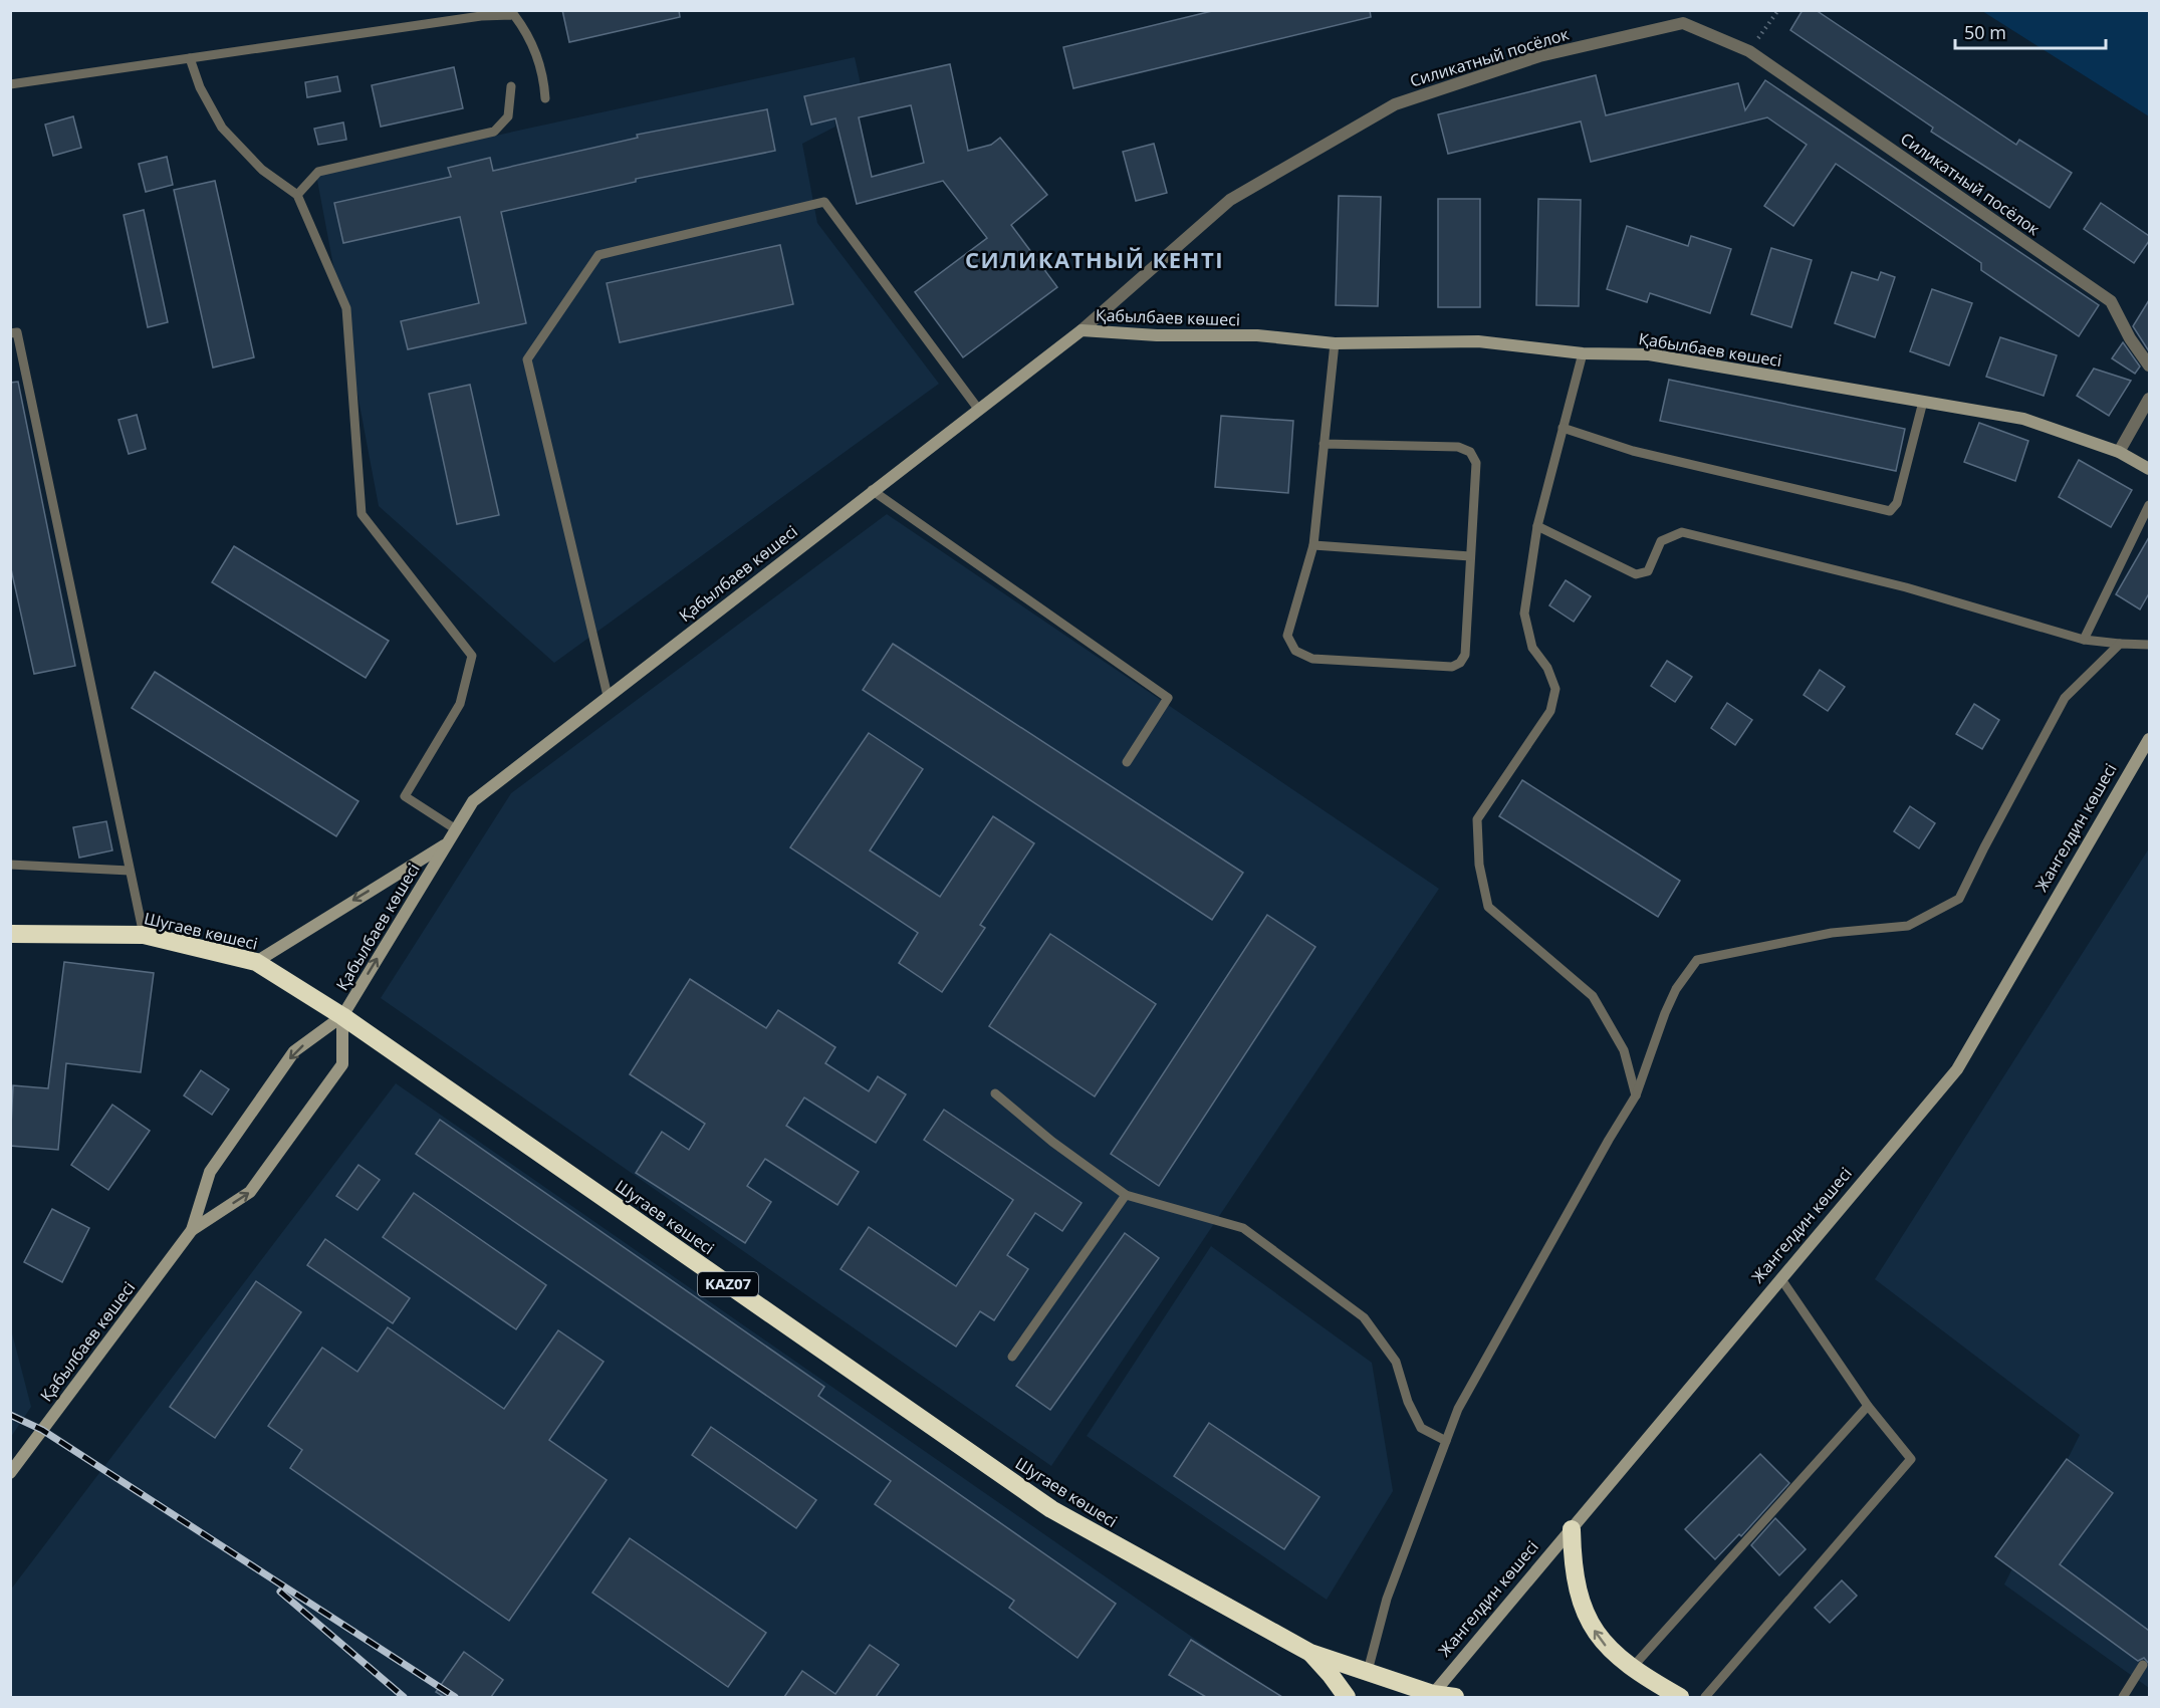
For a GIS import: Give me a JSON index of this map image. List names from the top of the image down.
{
  "streets": {
    "highway": ["Шугаев көшесі", "KAZ07"],
    "main road": ["Қабылбаев көшесі", "Жангелдин көшесі"],
    "street": ["Силикатный посёлок"]
  },
  "crossings": [
    ["Силикатный посёлок", "Қабылбаев көшесі"],
    ["Қабылбаев көшесі", "Шугаев көшесі"],
    ["Жангелдин көшесі", "Шугаев көшесі"],
    ["Жангелдин көшесі", "KAZ07"],
    ["Шугаев көшесі", "KAZ07"]
  ],
  "districts": ["СИЛИКАТНЫЙ КЕНТІ"],
  "scale_bar": "50 m"
}
